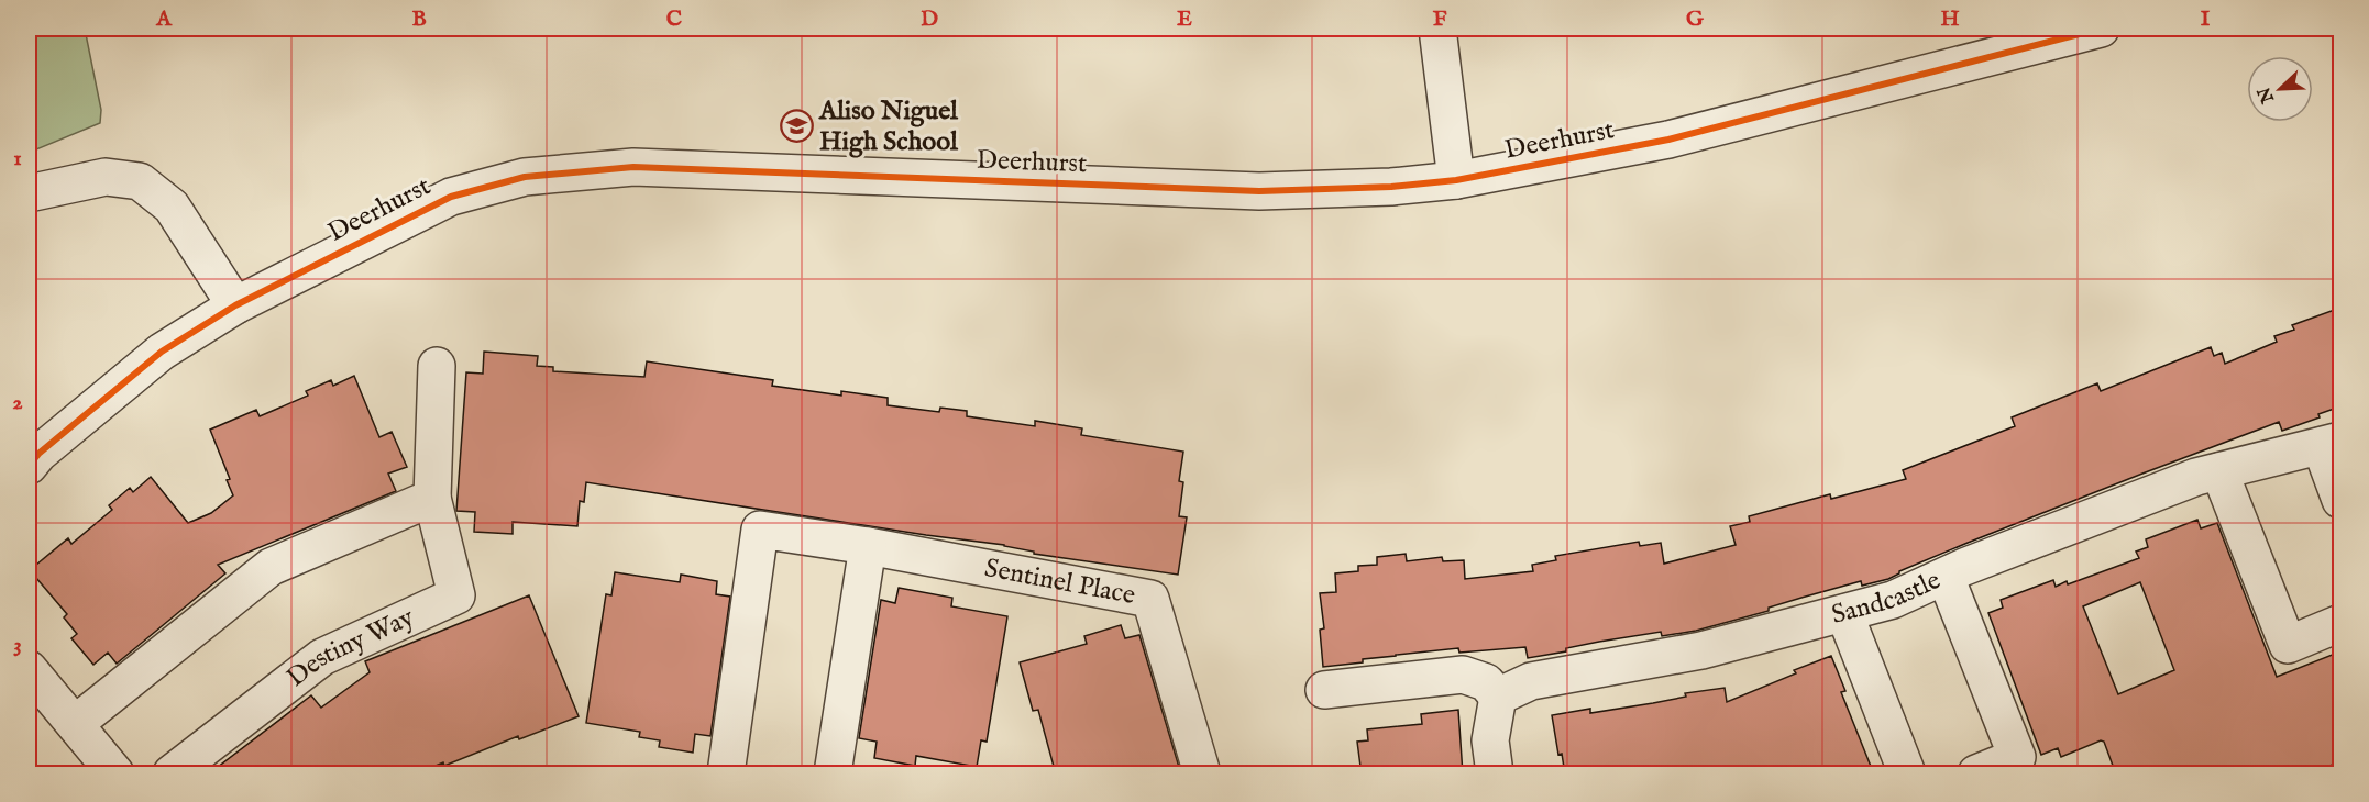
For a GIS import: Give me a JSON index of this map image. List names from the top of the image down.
{
  "streets": {
    "street": [
      "Deerhurst",
      "Sentinel Place",
      "Sandcastle",
      "Destiny Way"
    ]
  },
  "places": {
    "school or university": ["Aliso Niguel High School"]
  },
  "north": "bottom left",
  "grid": {
    "columns": [
      "A",
      "B",
      "C",
      "D",
      "E",
      "F",
      "G",
      "H",
      "I"
    ],
    "rows": ["1", "2", "3"]
  }
}
